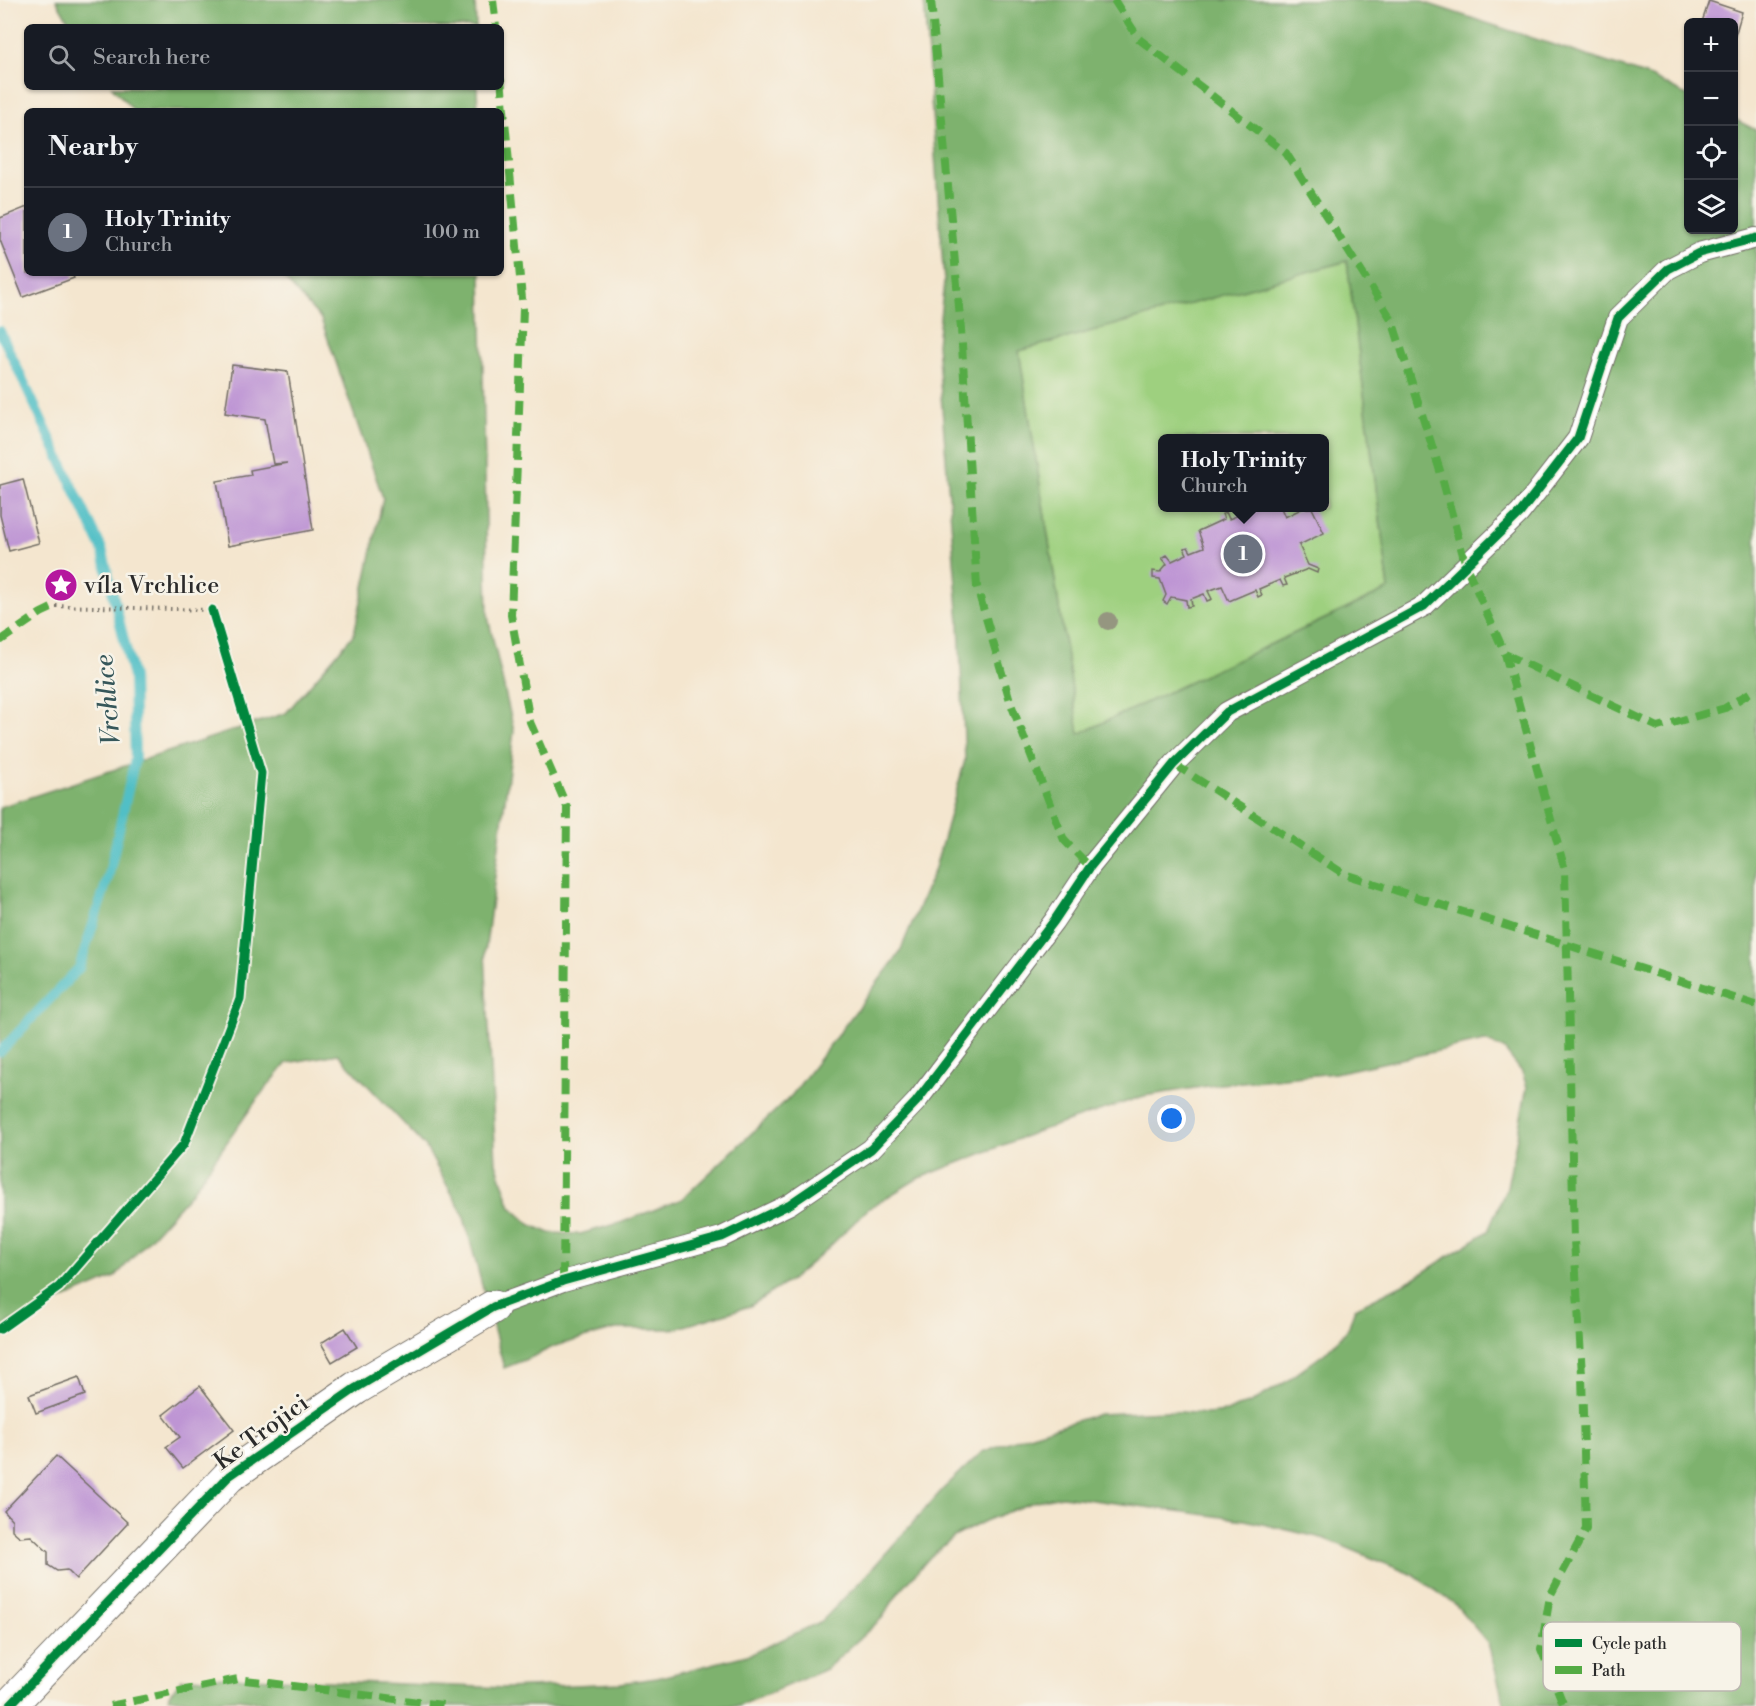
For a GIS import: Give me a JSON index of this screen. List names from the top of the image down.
{
  "streets": {
    "street": ["Ke Trojici"]
  },
  "water": ["Vrchlice"],
  "places": {
    "place": ["víla Vrchlice"]
  },
  "legend": ["Cycle path", "Path"],
  "page": {
    "map_buttons": ["+", "−"],
    "search": "Search here",
    "heading": "Nearby",
    "list": [
      {
        "mark": "1",
        "name": "Holy Trinity",
        "note": "Church",
        "value": "100 m"
      }
    ],
    "popup": ["Holy Trinity", "Church"],
    "pins": "1"
  }
}
